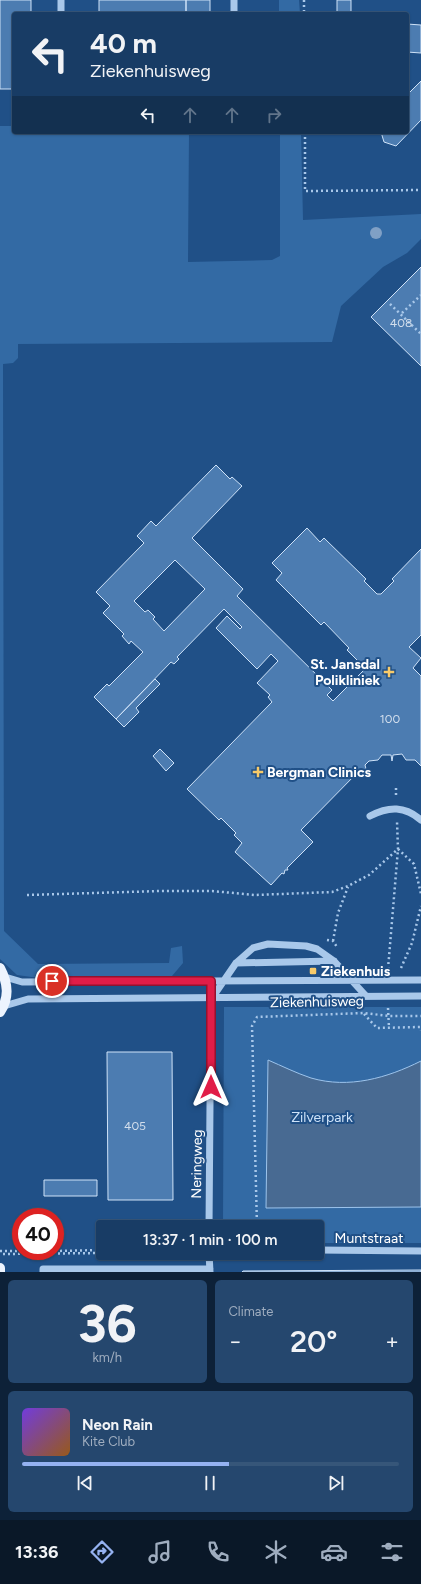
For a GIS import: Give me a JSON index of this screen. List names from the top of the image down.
{
  "streets": {
    "street": ["Ziekenhuisweg", "Neringweg", "Muntstraat"]
  },
  "crossings": [
    ["Ziekenhuisweg", "Neringweg"]
  ],
  "parks": ["Zilverpark"],
  "places": {
    "health": ["St. Jansdal Polikliniek", "Bergman Clinics"],
    "transit": ["Ziekenhuis"]
  },
  "house_numbers": ["408", "100", "405"],
  "page": {
    "turn": ["40 m", "Ziekenhuisweg"],
    "limit": "40",
    "trip": "13:37 · 1 min · 100 m",
    "tile": [
      ["36", "km/h"],
      "Climate"
    ],
    "heat": ["−", "20°", "+"],
    "song": ["Neon Rain", "Kite Club"],
    "tabs": "13:36"
  }
}
